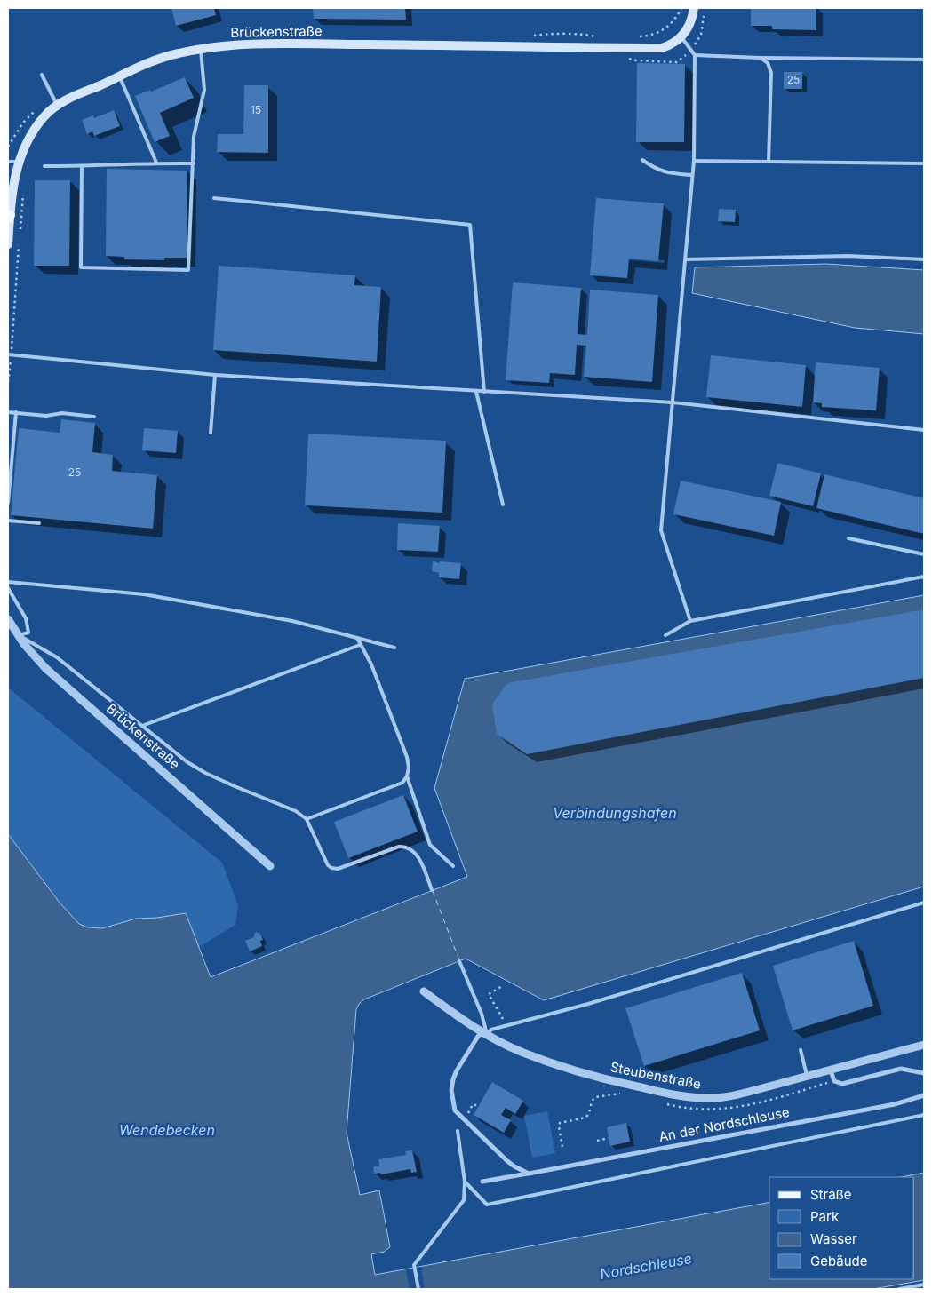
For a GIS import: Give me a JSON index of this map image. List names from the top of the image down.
{
  "streets": {
    "main road": ["Brückenstraße"],
    "street": ["Steubenstraße", "An der Nordschleuse"]
  },
  "water": ["Verbindungshafen", "Wendebecken", "Nordschleuse"],
  "house_numbers": ["25", "15", "25"],
  "legend": [
    "Straße",
    "Park",
    "Wasser",
    "Gebäude"
  ]
}
